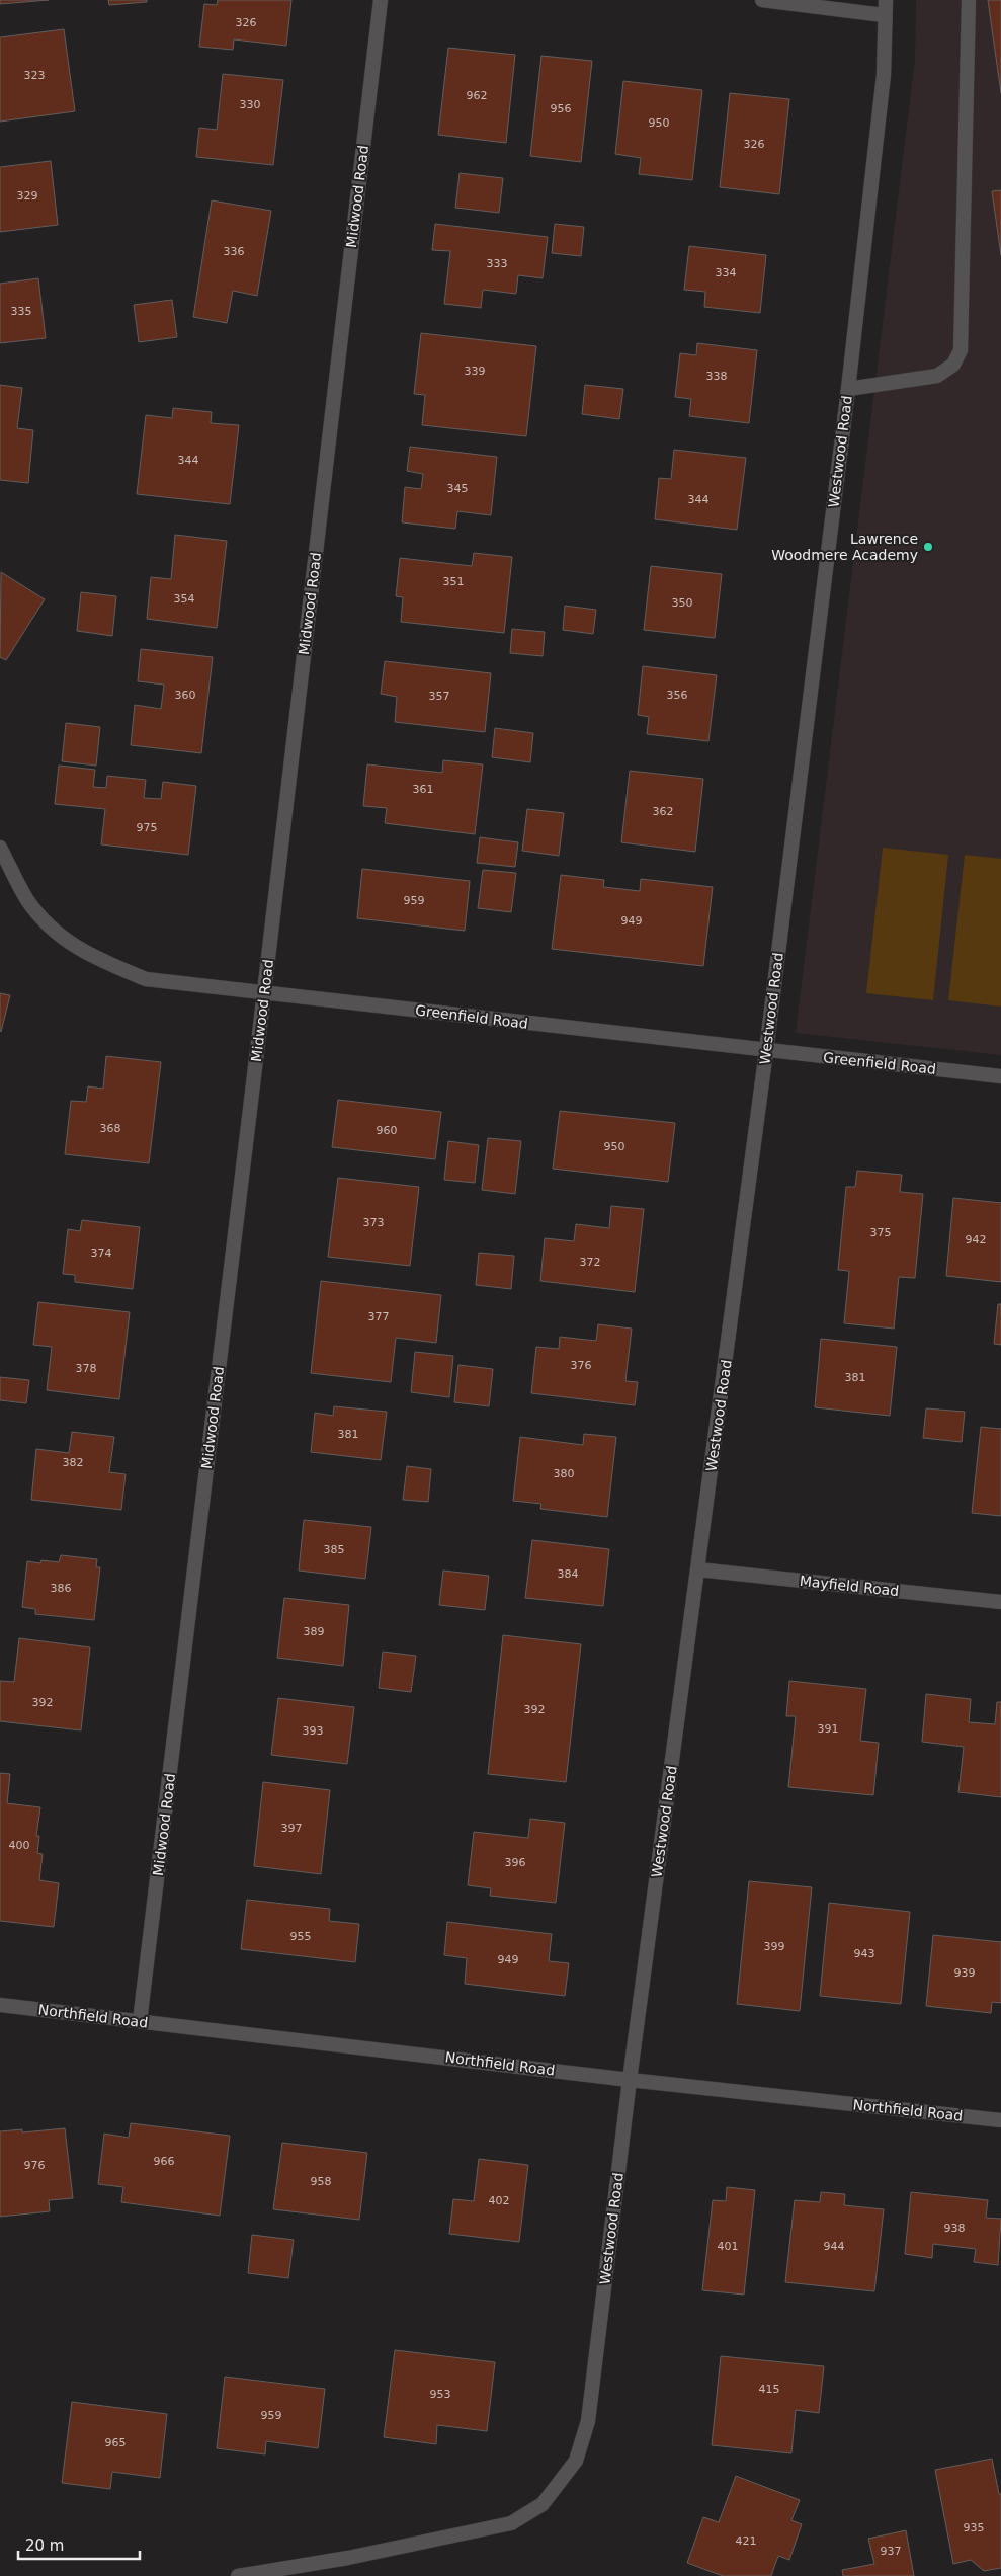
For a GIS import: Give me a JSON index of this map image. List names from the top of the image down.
{
  "streets": {
    "street": [
      "Midwood Road",
      "Westwood Road",
      "Greenfield Road",
      "Mayfield Road",
      "Northfield Road"
    ]
  },
  "crossings": [
    ["Midwood Road", "Greenfield Road"],
    ["Midwood Road", "Northfield Road"],
    ["Westwood Road", "Greenfield Road"],
    ["Westwood Road", "Mayfield Road"],
    ["Westwood Road", "Northfield Road"]
  ],
  "places": ["Lawrence Woodmere Academy"],
  "house_numbers": [
    "326",
    "323",
    "962",
    "330",
    "956",
    "950",
    "326",
    "329",
    "336",
    "333",
    "334",
    "335",
    "339",
    "338",
    "344",
    "345",
    "344",
    "351",
    "354",
    "350",
    "360",
    "356",
    "357",
    "361",
    "362",
    "975",
    "959",
    "949",
    "368",
    "960",
    "950",
    "373",
    "375",
    "942",
    "374",
    "372",
    "377",
    "376",
    "378",
    "381",
    "381",
    "382",
    "380",
    "385",
    "384",
    "386",
    "389",
    "392",
    "392",
    "391",
    "393",
    "397",
    "400",
    "396",
    "955",
    "399",
    "943",
    "949",
    "939",
    "966",
    "976",
    "958",
    "402",
    "938",
    "401",
    "944",
    "415",
    "953",
    "959",
    "965",
    "935",
    "421",
    "937"
  ],
  "scale_bar": "20 m"
}
